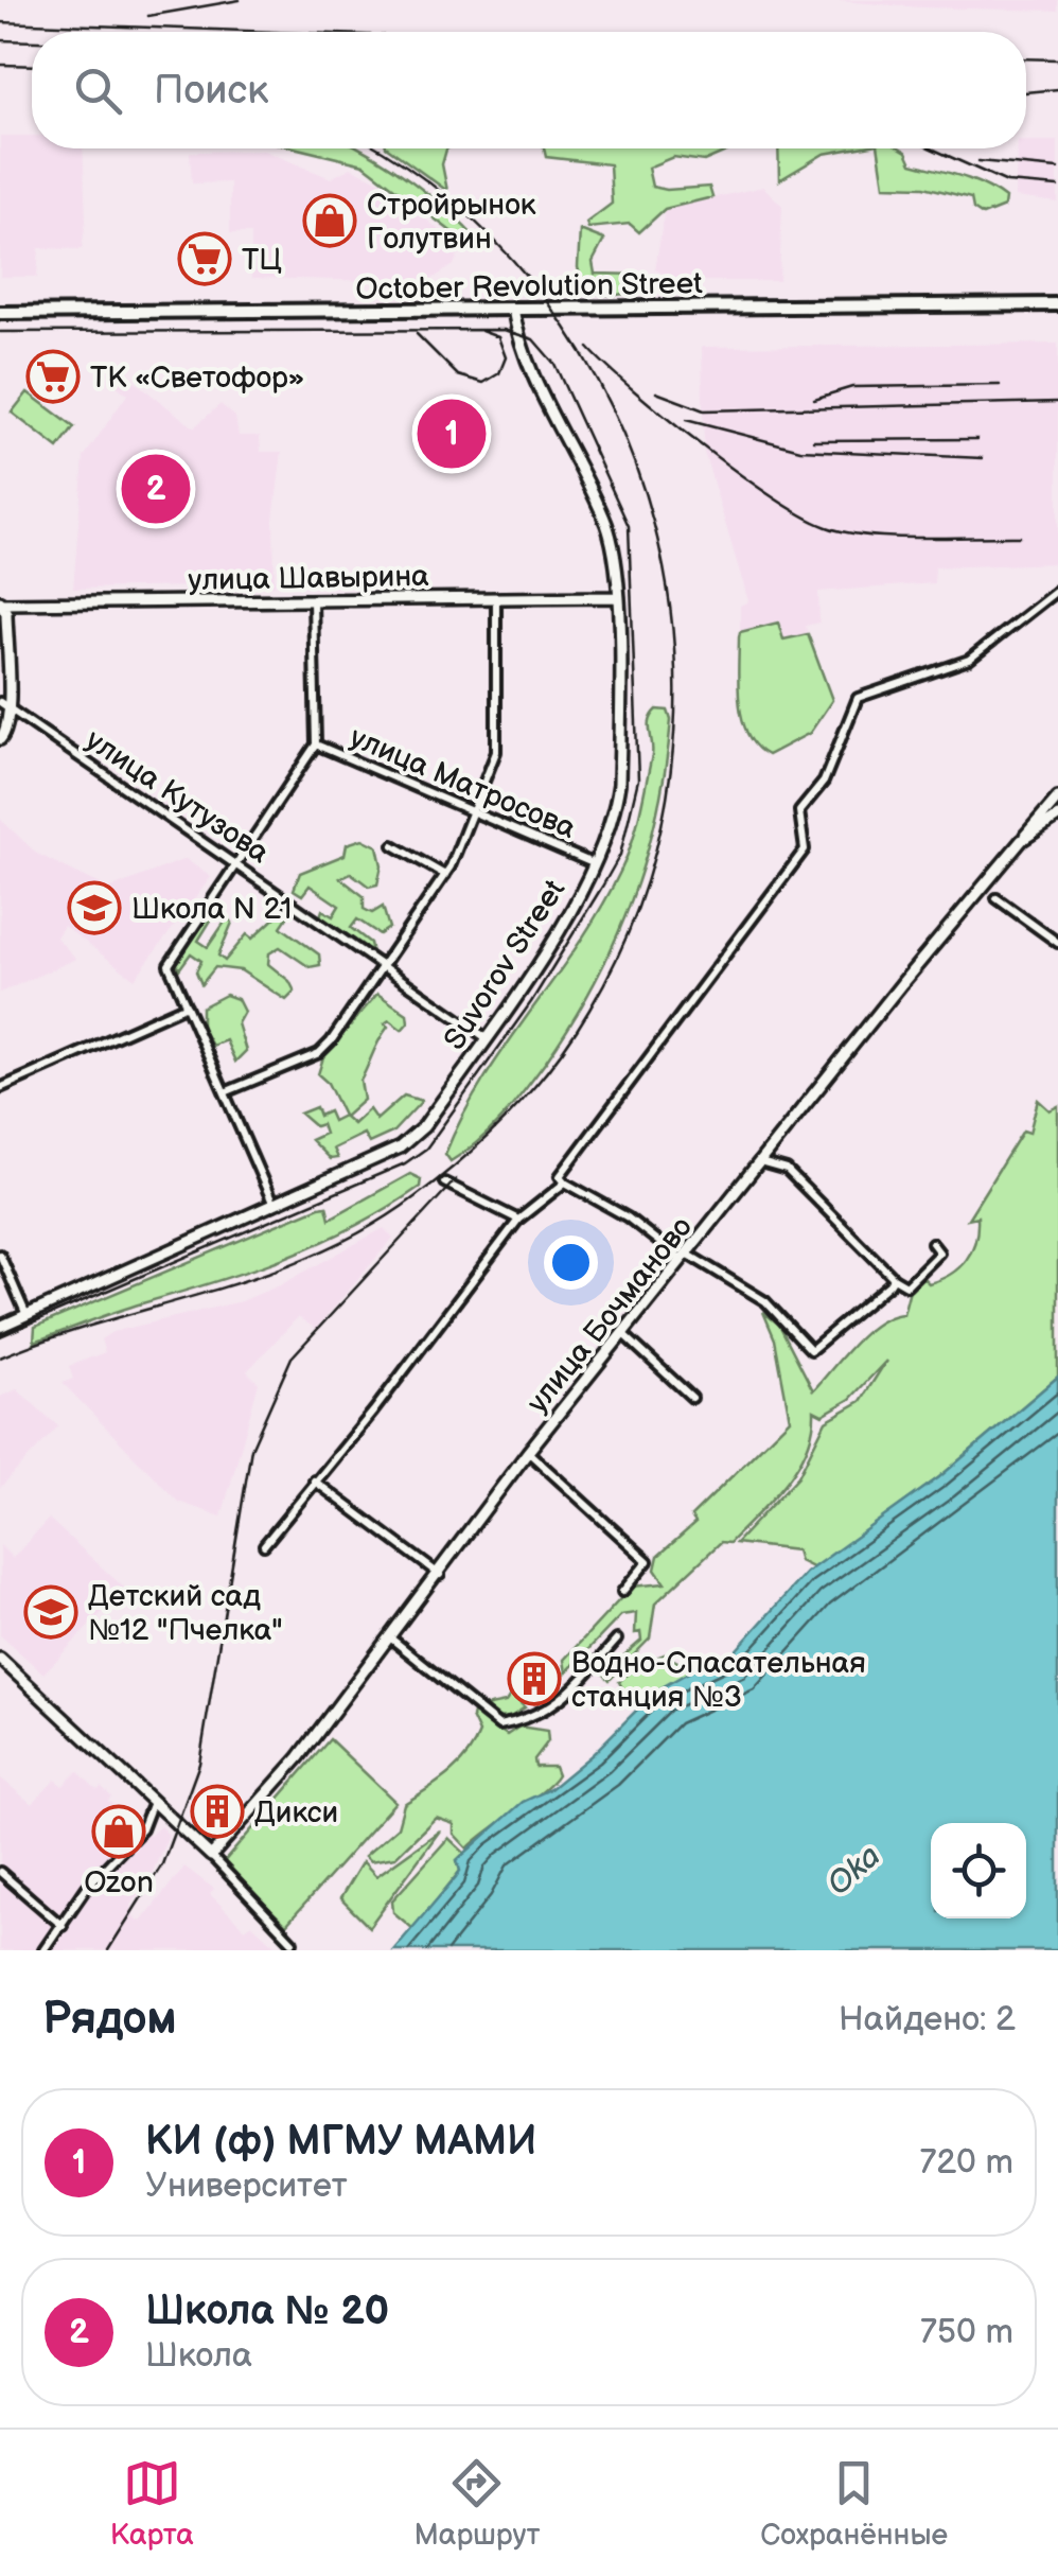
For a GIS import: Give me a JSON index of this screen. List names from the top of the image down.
{
  "streets": {
    "main road": ["October Revolution Street"],
    "street": [
      "улица Шавырина",
      "улица Матросова",
      "улица Кутузова",
      "Suvorov Street",
      "улица Бочманово"
    ]
  },
  "crossings": [
    ["October Revolution Street", "Suvorov Street"],
    ["улица Шавырина", "Suvorov Street"],
    ["улица Матросова", "Suvorov Street"],
    ["улица Кутузова", "Suvorov Street"]
  ],
  "water": ["Oka"],
  "places": {
    "shop": ["Стройрынок Голутвин", "Ozon"],
    "supermarket": ["ТЦ", "ТК «Светофор»"],
    "school or university": ["Школа N 21", "Детский сад №12 \"Пчелка\""],
    "building": ["Водно-Спасательная станция №3", "Дикси"]
  },
  "page": {
    "search": "Поиск",
    "pins": ["1", "2"],
    "heading": ["Рядом", "Найдено: 2"],
    "list": [
      {
        "mark": "1",
        "name": "КИ (ф) МГМУ МАМИ",
        "note": "Университет",
        "value": "720 m"
      },
      {
        "mark": "2",
        "name": "Школа № 20",
        "note": "Школа",
        "value": "750 m"
      }
    ],
    "nav": ["Карта", "Маршрут", "Сохранённые"]
  }
}
